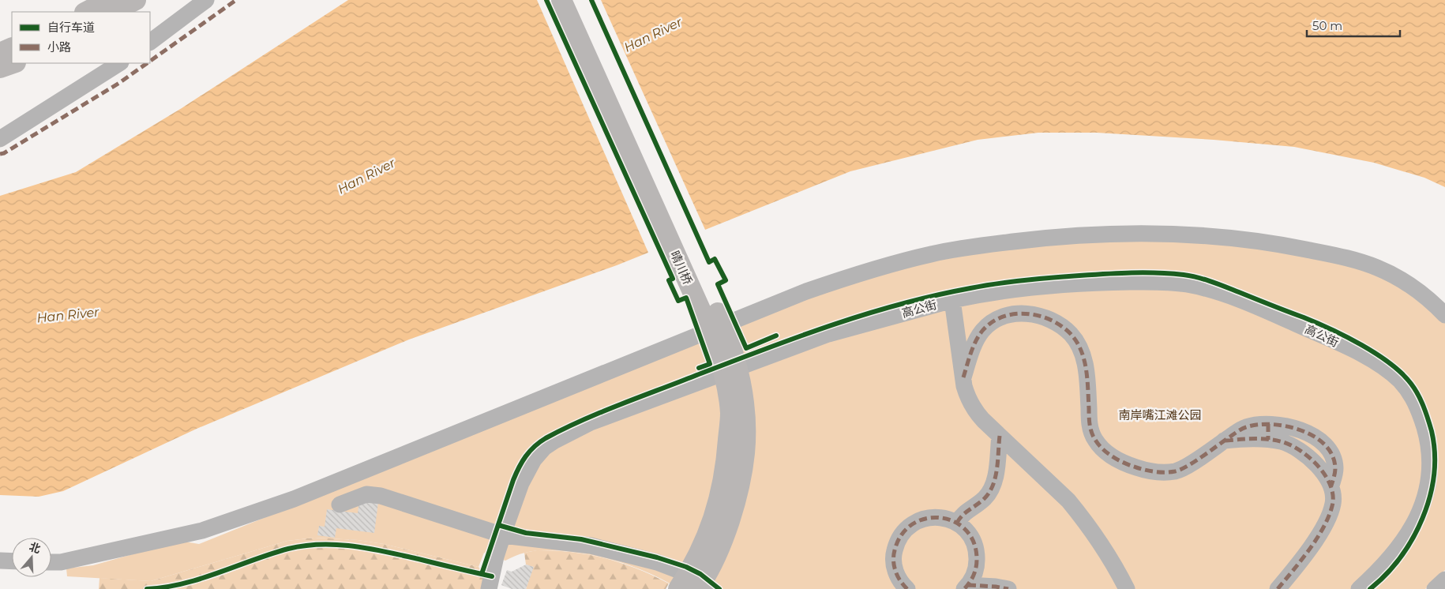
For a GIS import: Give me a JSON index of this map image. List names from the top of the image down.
{
  "streets": {
    "main road": ["晴川桥"],
    "street": ["高公街"]
  },
  "water": ["Han River"],
  "parks": ["南岸嘴江滩公园"],
  "legend": ["自行车道", "小路"],
  "scale_bar": "50 m",
  "north": "top"
}
